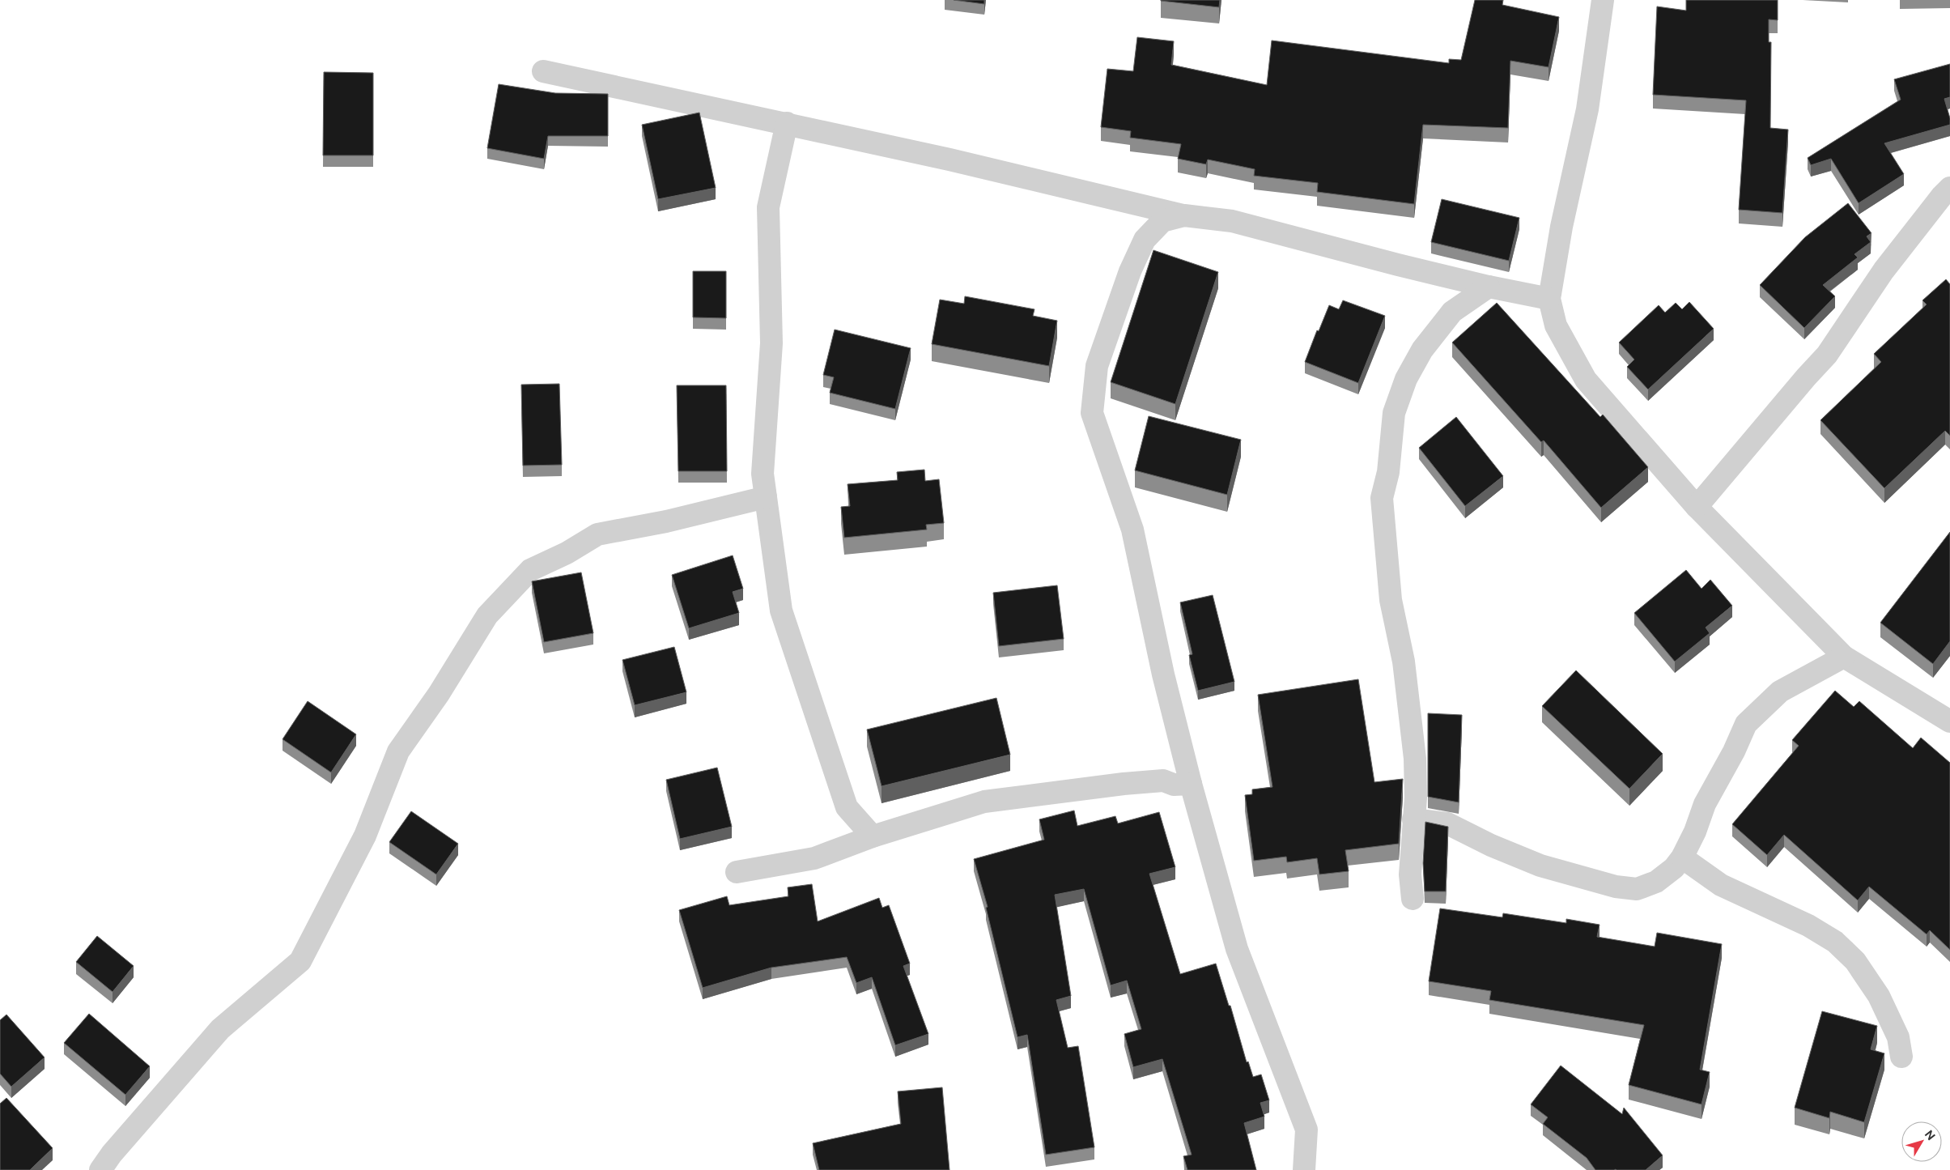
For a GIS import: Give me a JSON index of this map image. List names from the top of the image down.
{
  "north": "top right"
}
